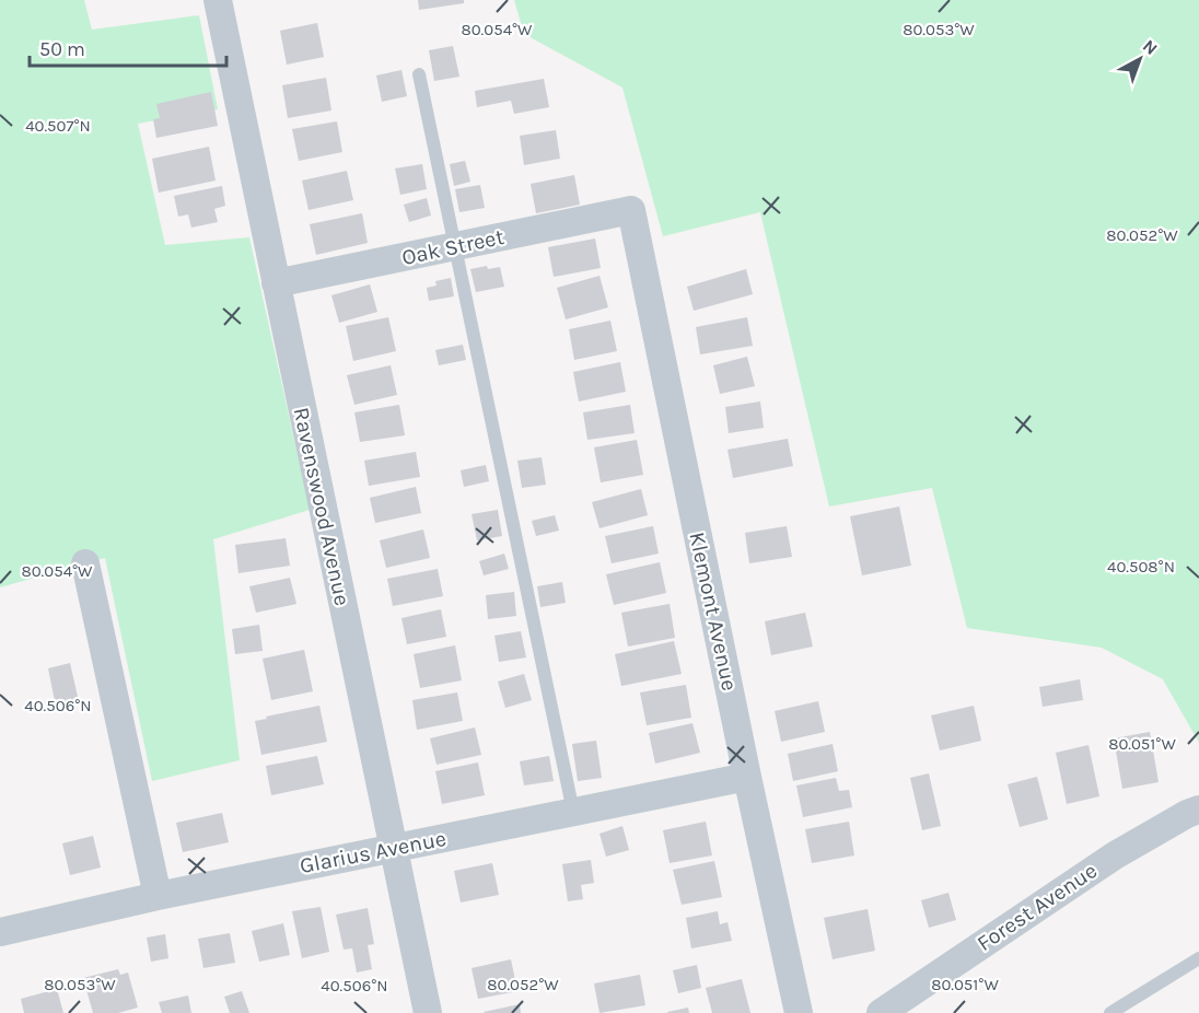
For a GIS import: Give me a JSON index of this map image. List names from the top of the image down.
{
  "streets": {
    "street": [
      "Oak Street",
      "Ravenswood Avenue",
      "Klemont Avenue",
      "Glarius Avenue",
      "Forest Avenue"
    ]
  },
  "crossings": [
    ["Oak Street", "Ravenswood Avenue"],
    ["Oak Street", "Klemont Avenue"],
    ["Ravenswood Avenue", "Glarius Avenue"],
    ["Klemont Avenue", "Glarius Avenue"]
  ],
  "scale_bar": "50 m",
  "north": "top right",
  "coordinates": [
    "80.054°W",
    "80.053°W",
    "40.507°N",
    "80.052°W",
    "40.508°N",
    "40.506°N",
    "80.051°W"
  ]
}
